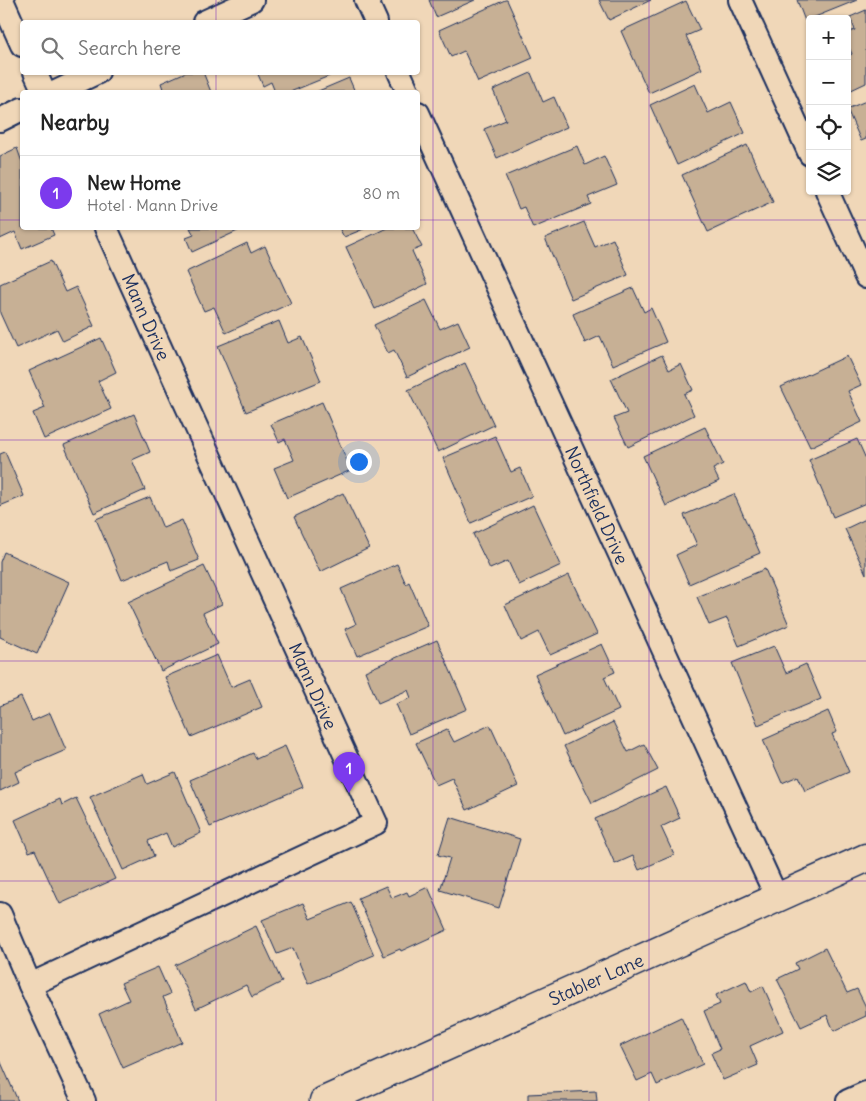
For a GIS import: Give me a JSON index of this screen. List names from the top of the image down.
{
  "streets": {
    "street": ["Mann Drive", "Northfield Drive", "Stabler Lane"]
  },
  "crossings": [
    ["Northfield Drive", "Stabler Lane"]
  ],
  "page": {
    "map_buttons": ["+", "−"],
    "search": "Search here",
    "heading": "Nearby",
    "list": [
      {
        "mark": "1",
        "name": "New Home",
        "note": "Hotel · Mann Drive",
        "value": "80 m"
      }
    ],
    "pins": "1"
  }
}
